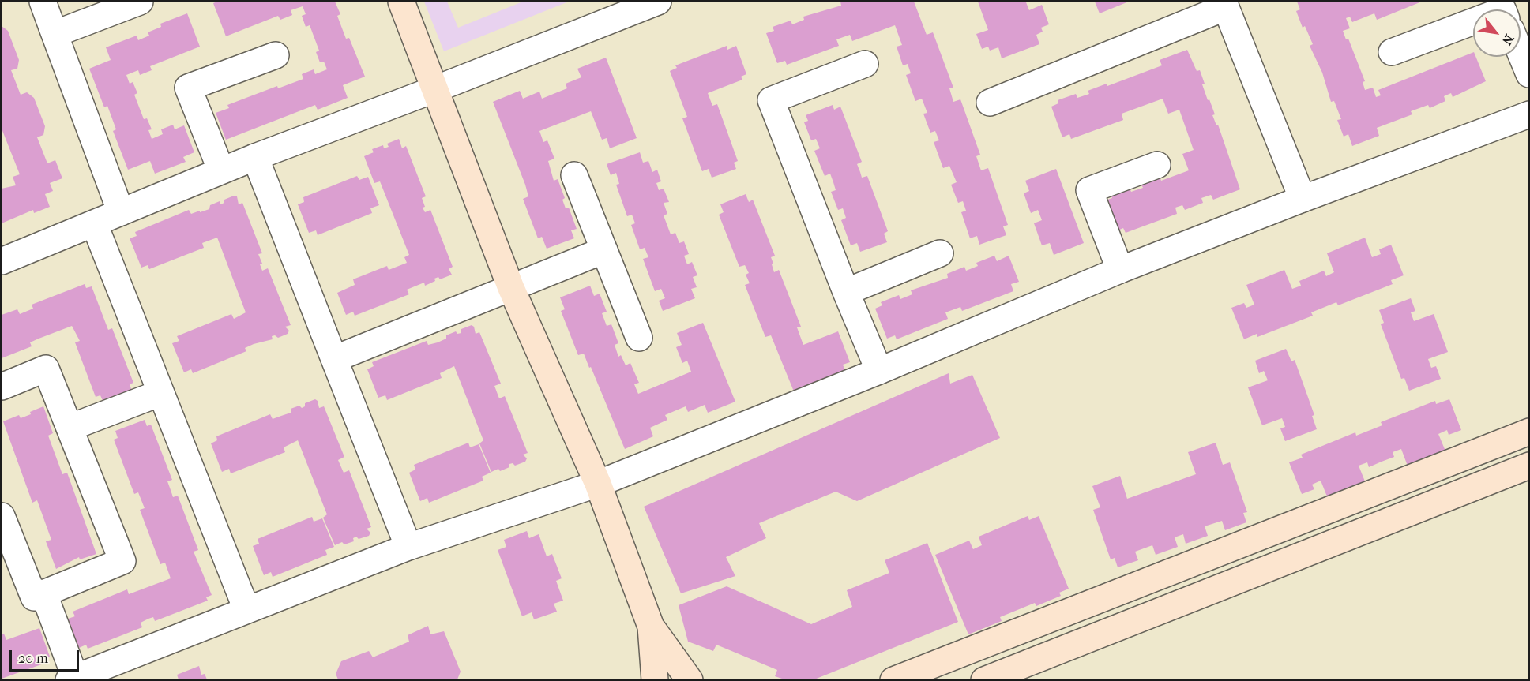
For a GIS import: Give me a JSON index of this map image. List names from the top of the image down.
{
  "scale_bar": "20 m",
  "north": "bottom right"
}
